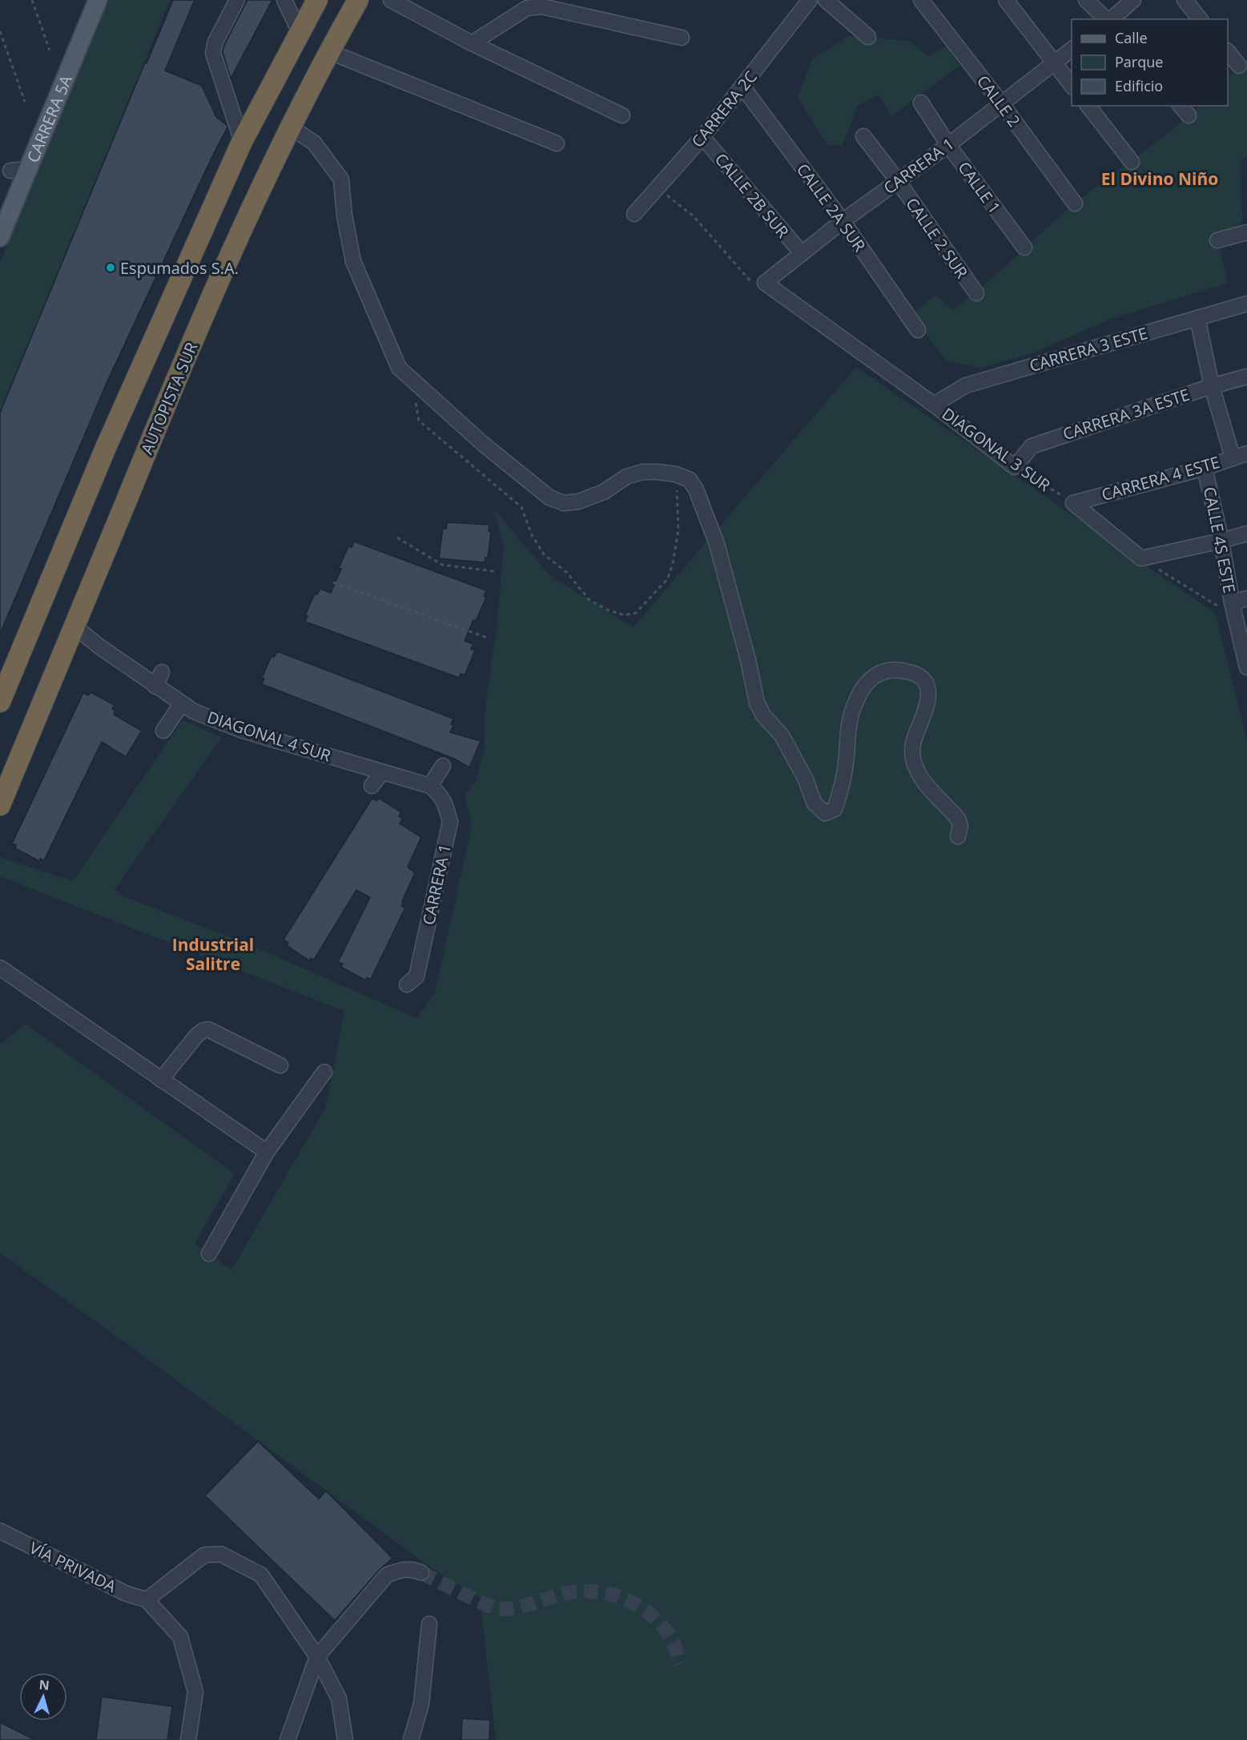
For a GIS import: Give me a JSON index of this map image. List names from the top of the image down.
{
  "streets": {
    "highway": ["AUTOPISTA SUR"],
    "main road": ["CARRERA 5A"],
    "street": [
      "CALLE 2",
      "CARRERA 2C",
      "CARRERA 1",
      "CALLE 1",
      "CALLE 2B SUR",
      "CALLE 2A SUR",
      "CALLE 2 SUR",
      "CARRERA 3 ESTE",
      "CARRERA 3A ESTE",
      "DIAGONAL 3 SUR",
      "CARRERA 4 ESTE",
      "CALLE 4S ESTE",
      "DIAGONAL 4 SUR",
      "VÍA PRIVADA"
    ]
  },
  "crossings": [
    ["CALLE 2", "CARRERA 1"],
    ["CARRERA 2C", "CALLE 2B SUR"],
    ["CARRERA 2C", "CALLE 2A SUR"],
    ["CARRERA 1", "CALLE 1"],
    ["CARRERA 1", "CALLE 2B SUR"],
    ["CARRERA 1", "CALLE 2A SUR"],
    ["CARRERA 1", "CALLE 2 SUR"],
    ["CARRERA 1", "DIAGONAL 3 SUR"],
    ["CARRERA 1", "DIAGONAL 4 SUR"],
    ["CARRERA 3 ESTE", "DIAGONAL 3 SUR"],
    ["AUTOPISTA SUR", "DIAGONAL 4 SUR"],
    ["CARRERA 3A ESTE", "DIAGONAL 3 SUR"],
    ["DIAGONAL 3 SUR", "CARRERA 4 ESTE"],
    ["CARRERA 4 ESTE", "CALLE 4S ESTE"]
  ],
  "districts": ["El Divino Niño", "Industrial Salitre"],
  "places": ["Espumados S.A."],
  "legend": ["Calle", "Parque", "Edificio"],
  "north": "top"
}
